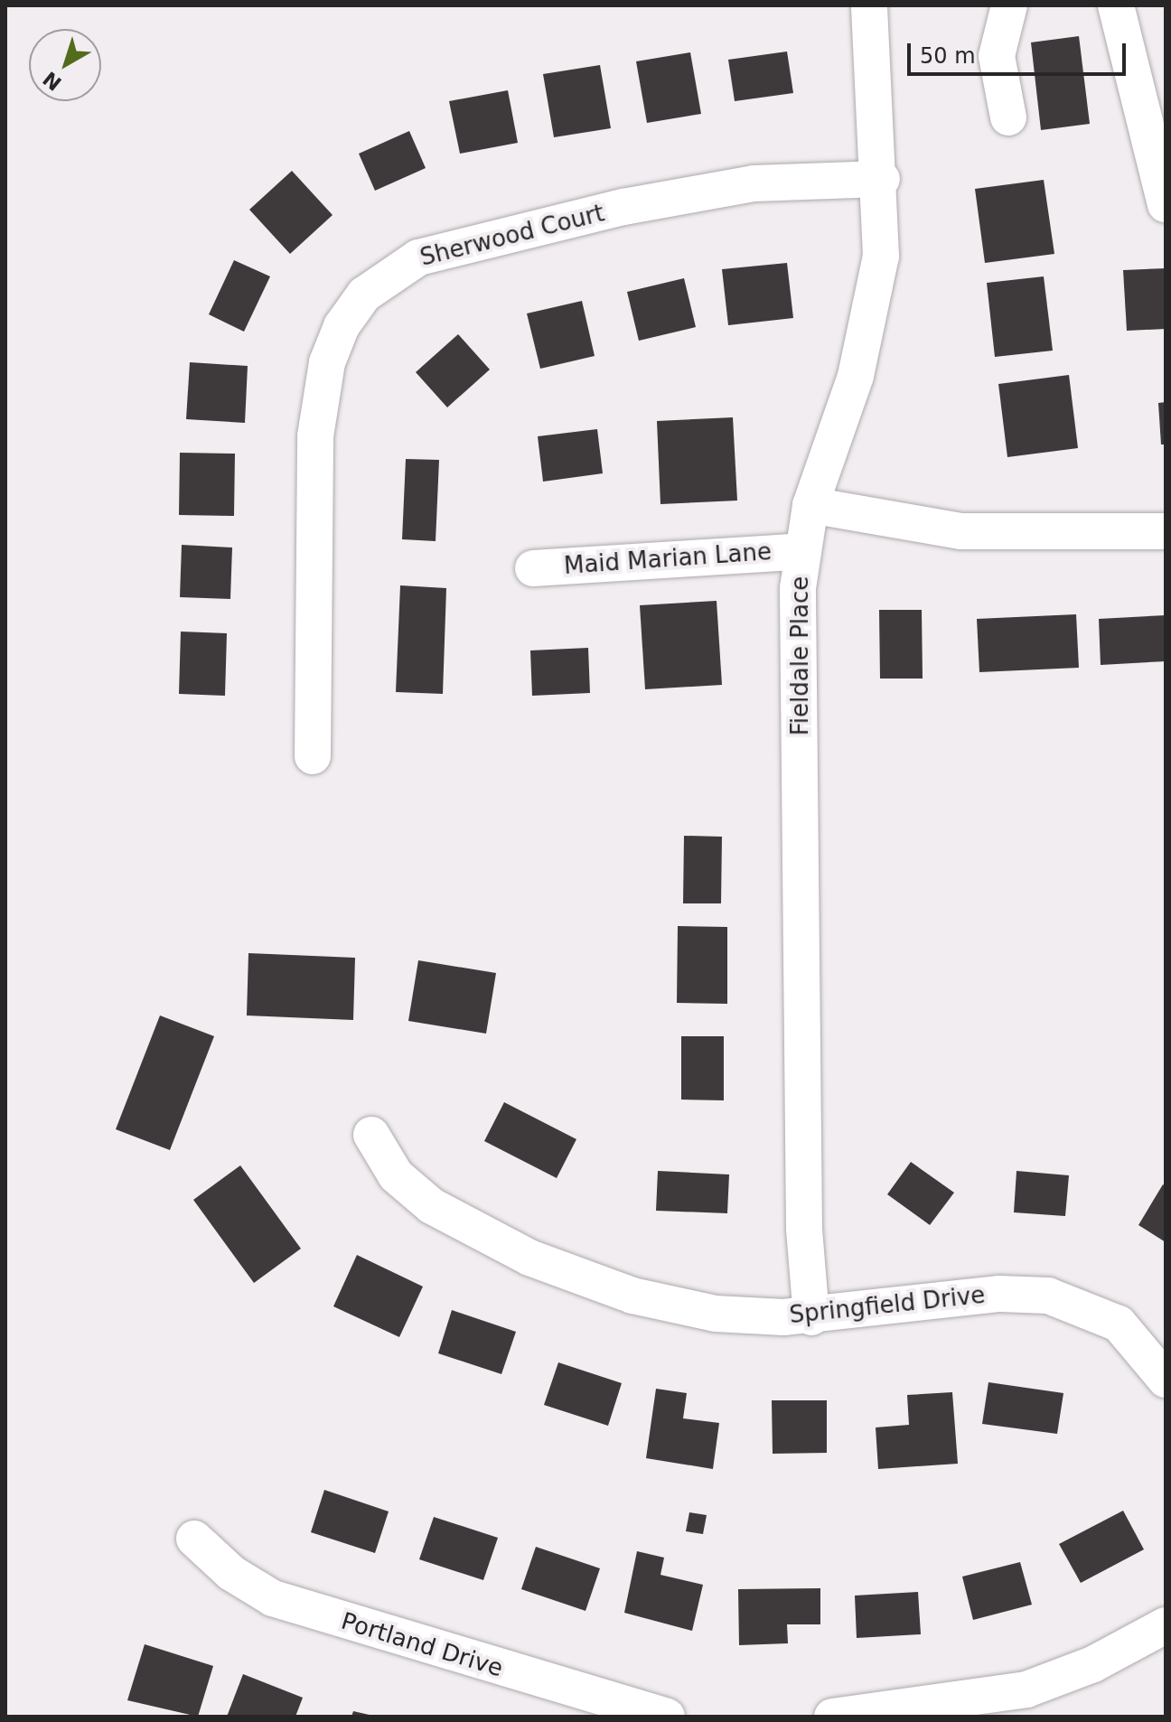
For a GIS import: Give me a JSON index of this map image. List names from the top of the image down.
{
  "streets": {
    "street": [
      "Sherwood Court",
      "Maid Marian Lane",
      "Fieldale Place",
      "Springfield Drive",
      "Portland Drive"
    ]
  },
  "crossings": [
    ["Sherwood Court", "Fieldale Place"],
    ["Maid Marian Lane", "Fieldale Place"],
    ["Fieldale Place", "Springfield Drive"]
  ],
  "scale_bar": "50 m",
  "north": "bottom left"
}
